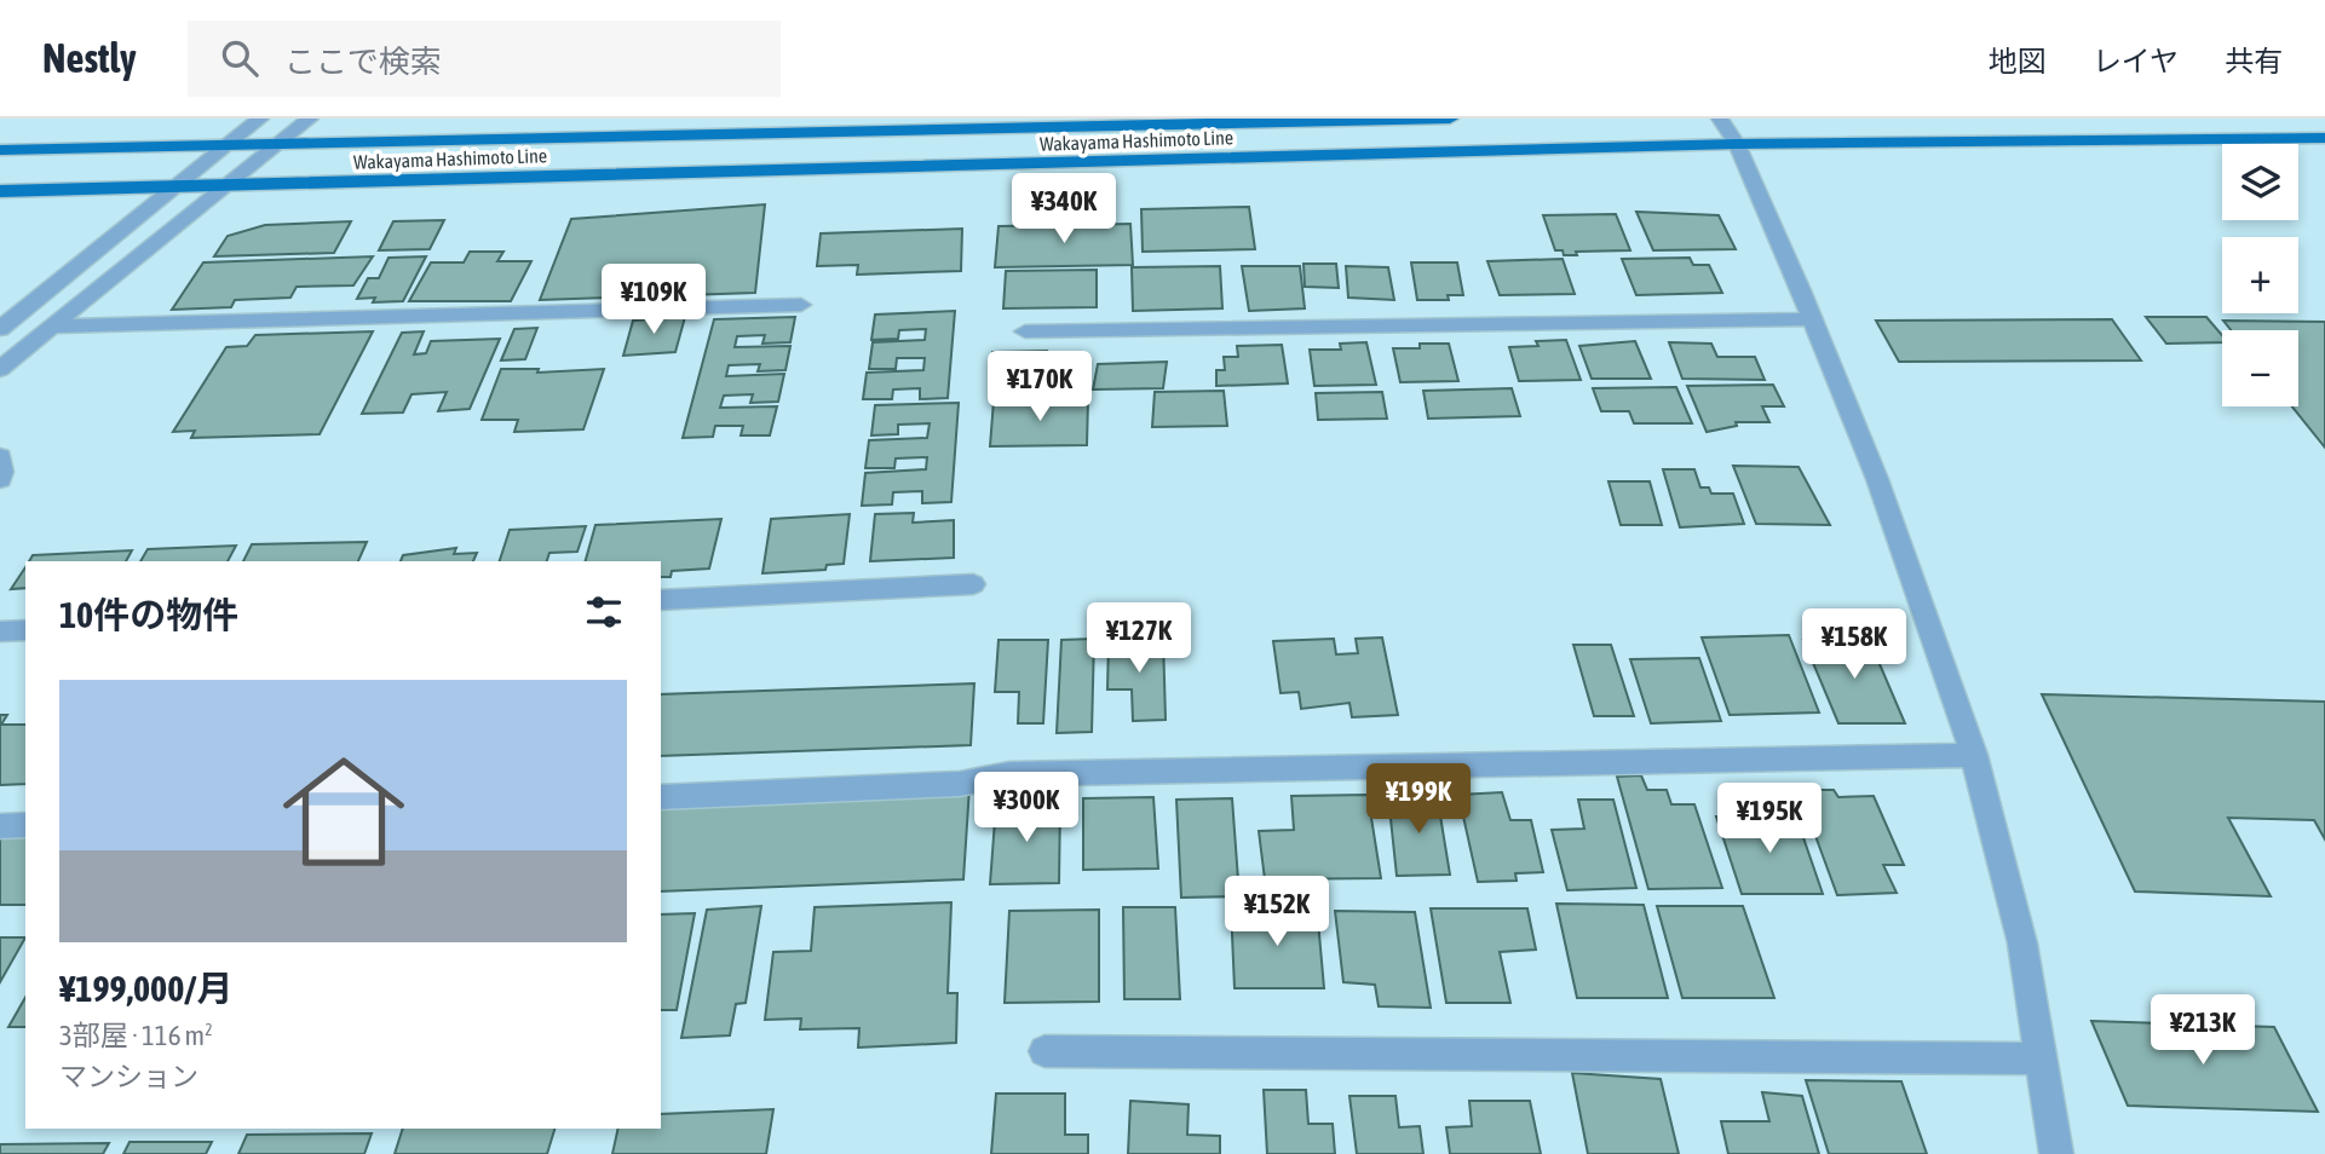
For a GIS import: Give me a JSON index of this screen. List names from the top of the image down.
{
  "streets": {
    "main road": ["Wakayama Hashimoto Line"]
  },
  "page": {
    "header": "Nestly",
    "search": "ここで検索",
    "nav": ["地図", "レイヤ", "共有"],
    "map_buttons": ["+", "−"],
    "price": [
      "¥340K",
      "¥109K",
      "¥170K",
      "¥127K",
      "¥158K",
      "¥199K",
      "¥300K",
      "¥195K",
      "¥152K",
      "¥213K"
    ],
    "heading": "10件の物件",
    "list": [
      {
        "name": "¥199,000/月",
        "note": "3部屋 · 116 m² · マンション"
      }
    ]
  }
}
